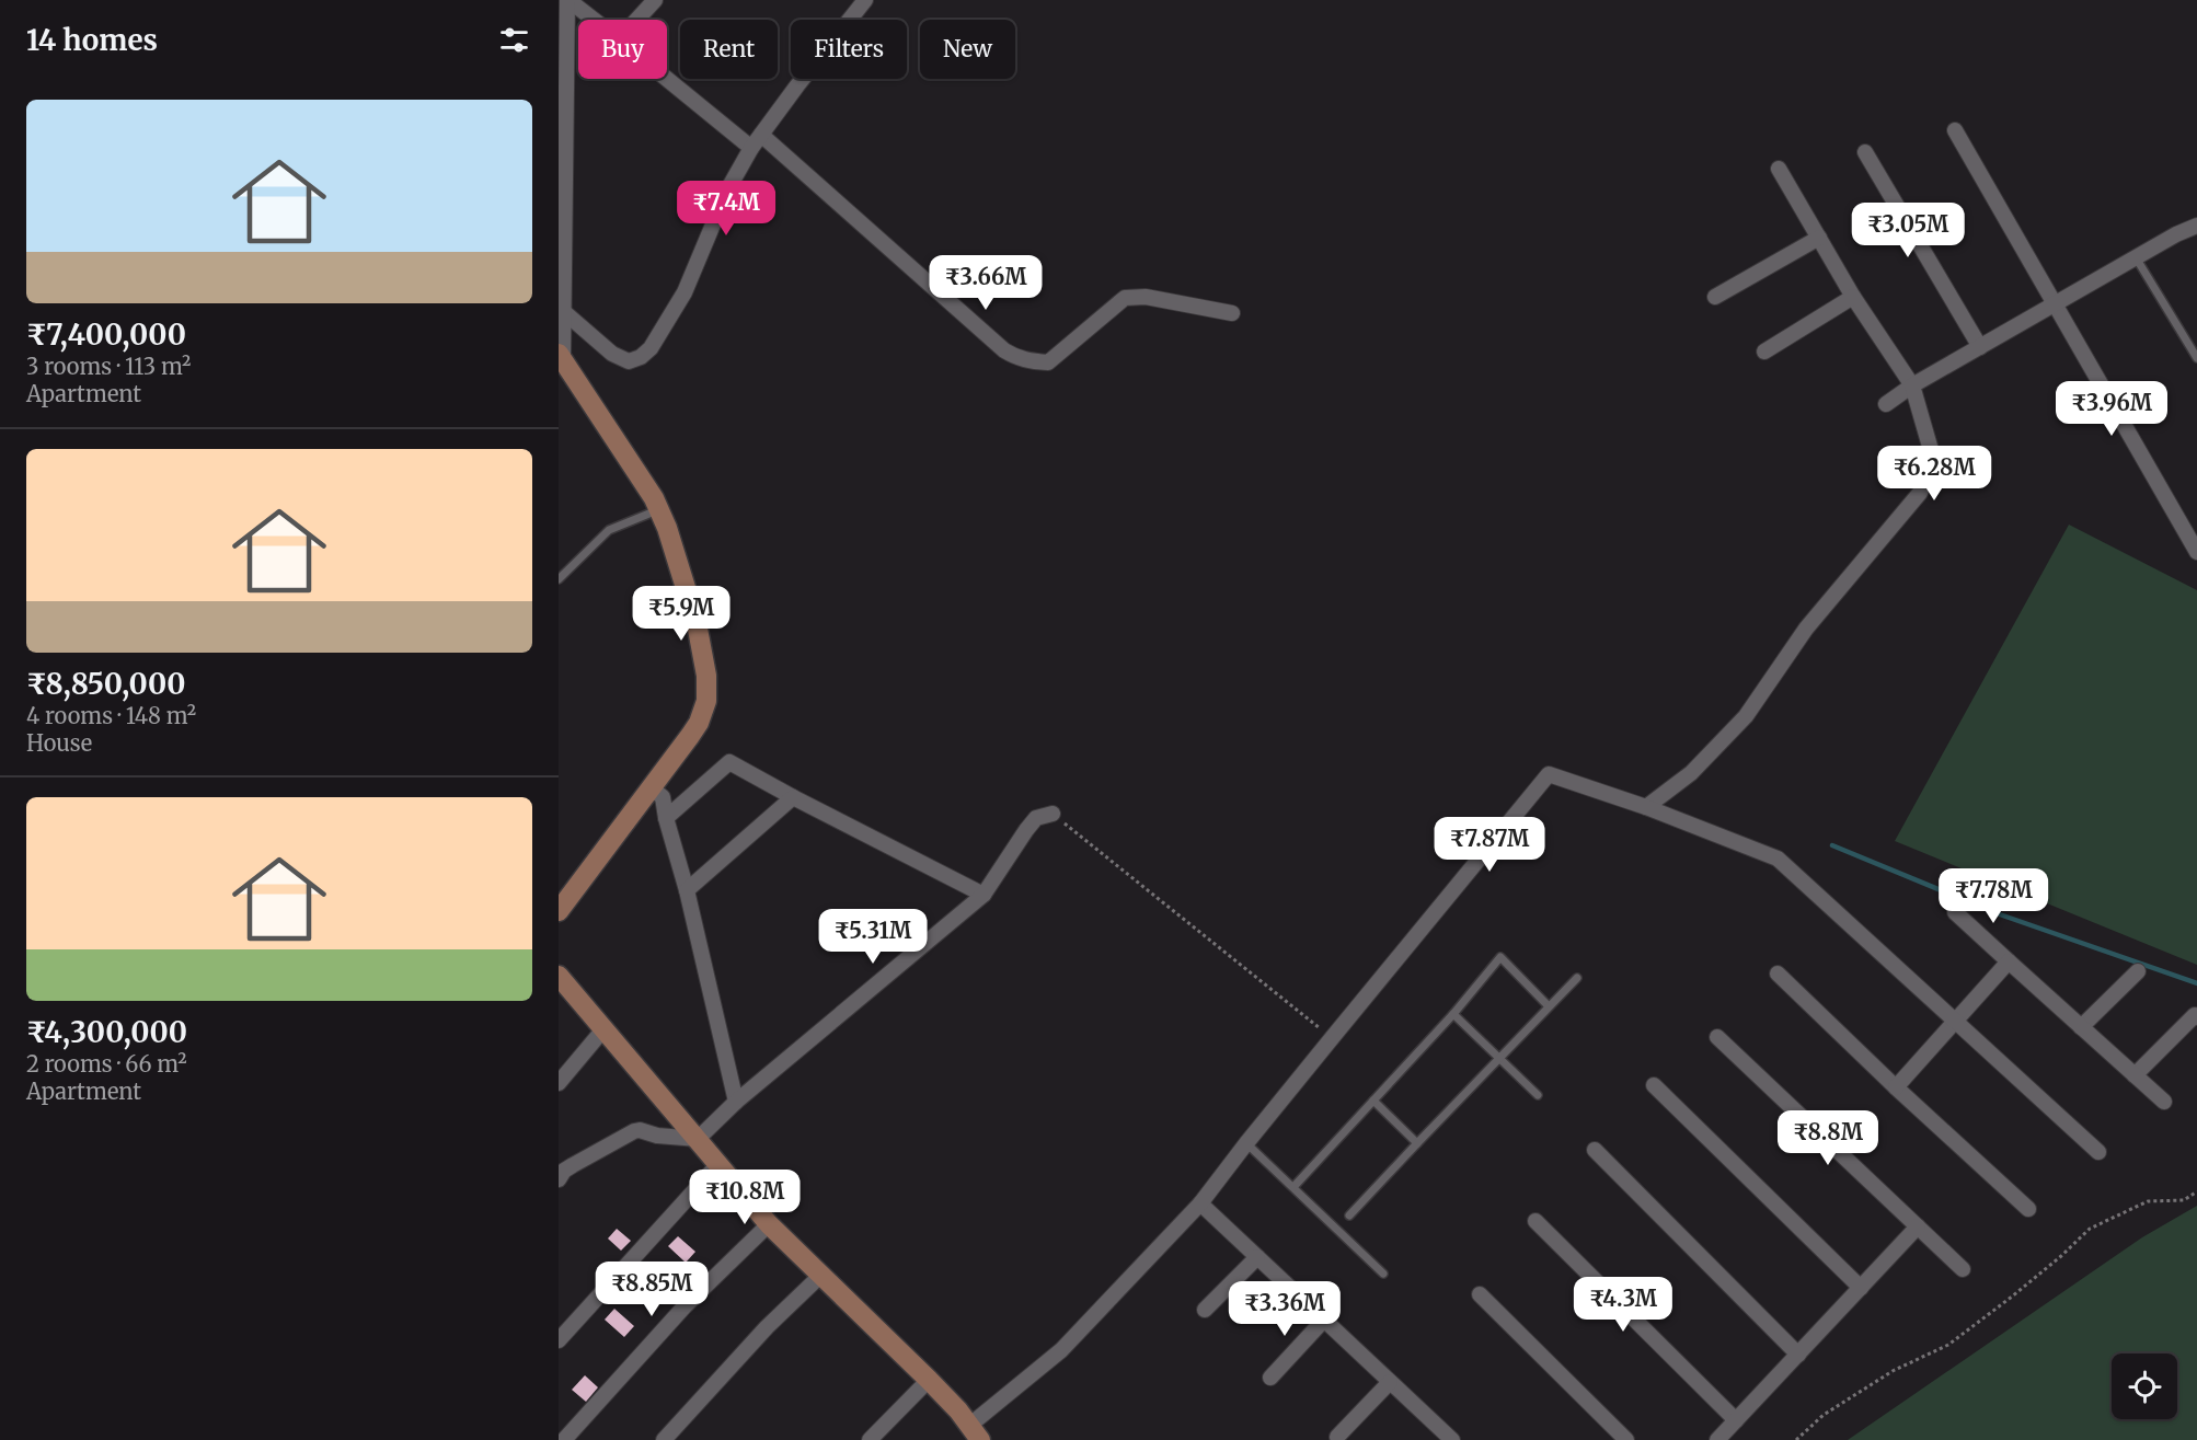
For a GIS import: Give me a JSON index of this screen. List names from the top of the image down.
{
  "page": {
    "heading": "14 homes",
    "chip": [
      "Buy",
      "Rent",
      "Filters",
      "New"
    ],
    "list": [
      {
        "name": "₹7,400,000",
        "note": "3 rooms · 113 m² · Apartment"
      },
      {
        "name": "₹8,850,000",
        "note": "4 rooms · 148 m² · House"
      },
      {
        "name": "₹4,300,000",
        "note": "2 rooms · 66 m² · Apartment"
      }
    ],
    "price": [
      "₹7.4M",
      "₹3.05M",
      "₹3.66M",
      "₹3.96M",
      "₹6.28M",
      "₹5.9M",
      "₹7.87M",
      "₹7.78M",
      "₹5.31M",
      "₹8.8M",
      "₹10.8M",
      "₹8.85M",
      "₹4.3M",
      "₹3.36M"
    ]
  }
}
